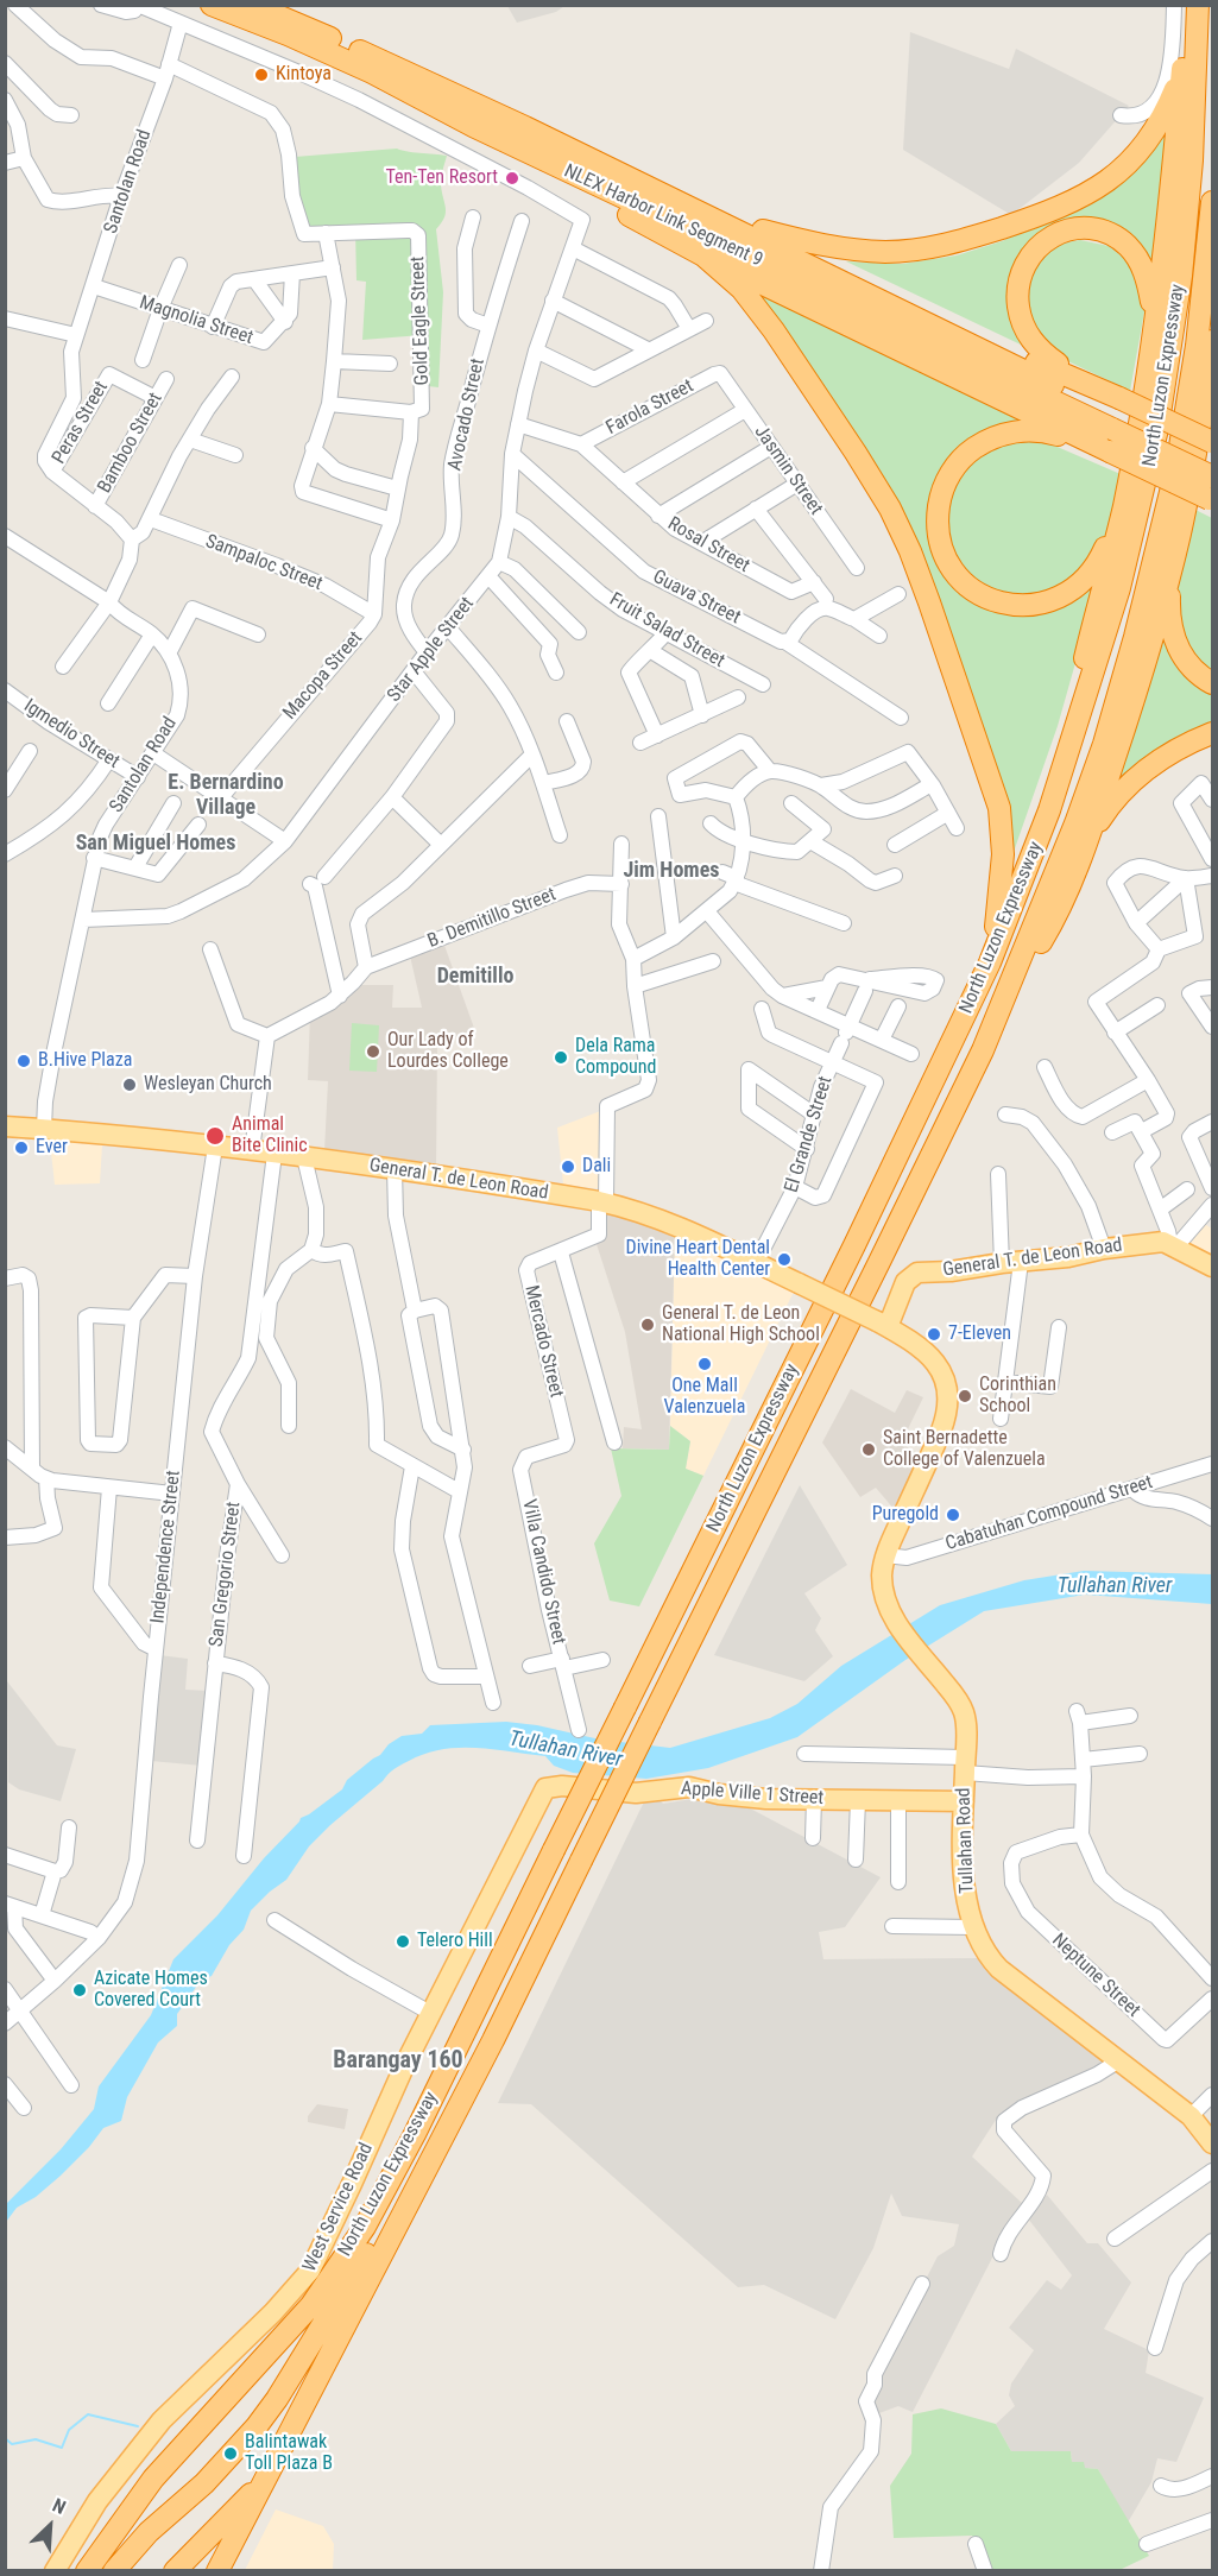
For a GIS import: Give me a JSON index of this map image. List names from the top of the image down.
{
  "streets": {
    "highway": ["NLEX Harbor Link Segment 9", "North Luzon Expressway"],
    "main road": [
      "General T. de Leon Road",
      "Apple Ville 1 Street",
      "Tullahan Road",
      "West Service Road"
    ],
    "street": [
      "Santolan Road",
      "Magnolia Street",
      "Gold Eagle Street",
      "Farola Street",
      "Avocado Street",
      "Peras Street",
      "Bamboo Street",
      "Jasmin Street",
      "Rosal Street",
      "Sampaloc Street",
      "Guava Street",
      "Fruit Salad Street",
      "Star Apple Street",
      "Macopa Street",
      "Igmedio Street",
      "B. Demitillo Street",
      "El Grande Street",
      "Mercado Street",
      "Cabatuhan Compound Street",
      "Independence Street",
      "Villa Candido Street",
      "San Gregorio Street",
      "Neptune Street"
    ]
  },
  "crossings": [
    ["Santolan Road", "Magnolia Street"],
    ["Santolan Road", "Gold Eagle Street"],
    ["Santolan Road", "Peras Street"],
    ["Santolan Road", "Star Apple Street"],
    ["Santolan Road", "Igmedio Street"],
    ["Santolan Road", "General T. de Leon Road"],
    ["Gold Eagle Street", "Macopa Street"],
    ["Farola Street", "Jasmin Street"],
    ["Farola Street", "Rosal Street"],
    ["Avocado Street", "Star Apple Street"],
    ["Peras Street", "Bamboo Street"],
    ["Sampaloc Street", "Macopa Street"],
    ["Guava Street", "Star Apple Street"],
    ["Fruit Salad Street", "Star Apple Street"],
    ["El Grande Street", "General T. de Leon Road"],
    ["General T. de Leon Road", "Mercado Street"],
    ["General T. de Leon Road", "Cabatuhan Compound Street"],
    ["General T. de Leon Road", "Independence Street"],
    ["General T. de Leon Road", "San Gregorio Street"],
    ["General T. de Leon Road", "Tullahan Road"],
    ["Mercado Street", "Villa Candido Street"],
    ["Apple Ville 1 Street", "Tullahan Road"],
    ["Apple Ville 1 Street", "West Service Road"]
  ],
  "districts": [
    "E. Bernardino Village",
    "San Miguel Homes",
    "Jim Homes",
    "Demitillo",
    "Barangay 160"
  ],
  "water": ["Tullahan River"],
  "places": [
    "Kintoya",
    "Ten-Ten Resort",
    "Our Lady of Lourdes College",
    "Dela Rama Compound",
    "B.Hive Plaza",
    "Wesleyan Church",
    "Animal Bite Clinic",
    "Ever",
    "Dali",
    "Divine Heart Dental Health Center",
    "General T. de Leon National High School",
    "7-Eleven",
    "One Mall Valenzuela",
    "Corinthian School",
    "Saint Bernadette College of Valenzuela",
    "Puregold",
    "Telero Hill",
    "Azicate Homes Covered Court",
    "Balintawak Toll Plaza B"
  ],
  "north": "top right"
}
